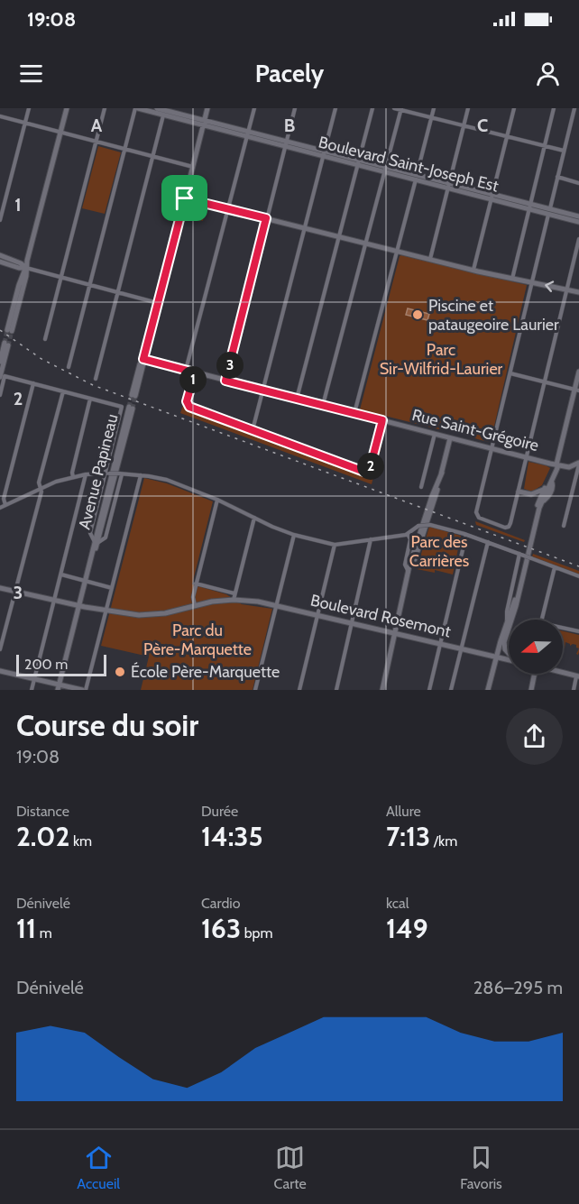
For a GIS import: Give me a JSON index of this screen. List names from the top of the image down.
{
  "streets": {
    "main road": [
      "Boulevard Saint-Joseph Est",
      "Rue Saint-Grégoire",
      "Avenue Papineau",
      "Boulevard Rosemont"
    ]
  },
  "crossings": [
    ["Boulevard Saint-Joseph Est", "Avenue Papineau"],
    ["Rue Saint-Grégoire", "Avenue Papineau"],
    ["Avenue Papineau", "Boulevard Rosemont"]
  ],
  "parks": ["Parc Sir-Wilfrid-Laurier", "Parc des Carrières", "Parc du Père-Marquette"],
  "places": ["Piscine et pataugeoire Laurier", "École Père-Marquette"],
  "scale_bar": "200 m",
  "north": "left",
  "page": {
    "status": "19:08",
    "header": "Pacely",
    "pins": ["3", "1", "2"],
    "scale": "200 m",
    "heading": ["Course du soir", "19:08"],
    "stats": [
      ["Distance", "2.02 km"],
      ["Durée", "14:35"],
      ["Allure", "7:13 /km"],
      ["Dénivelé", "11 m"],
      ["Cardio", "163 bpm"],
      ["kcal", "149"]
    ],
    "chart": ["Dénivelé", "286–295 m"],
    "tabs": ["Accueil", "Carte", "Favoris"]
  },
  "grid": {
    "columns": ["A", "B", "C"],
    "rows": ["1", "2", "3"]
  }
}
